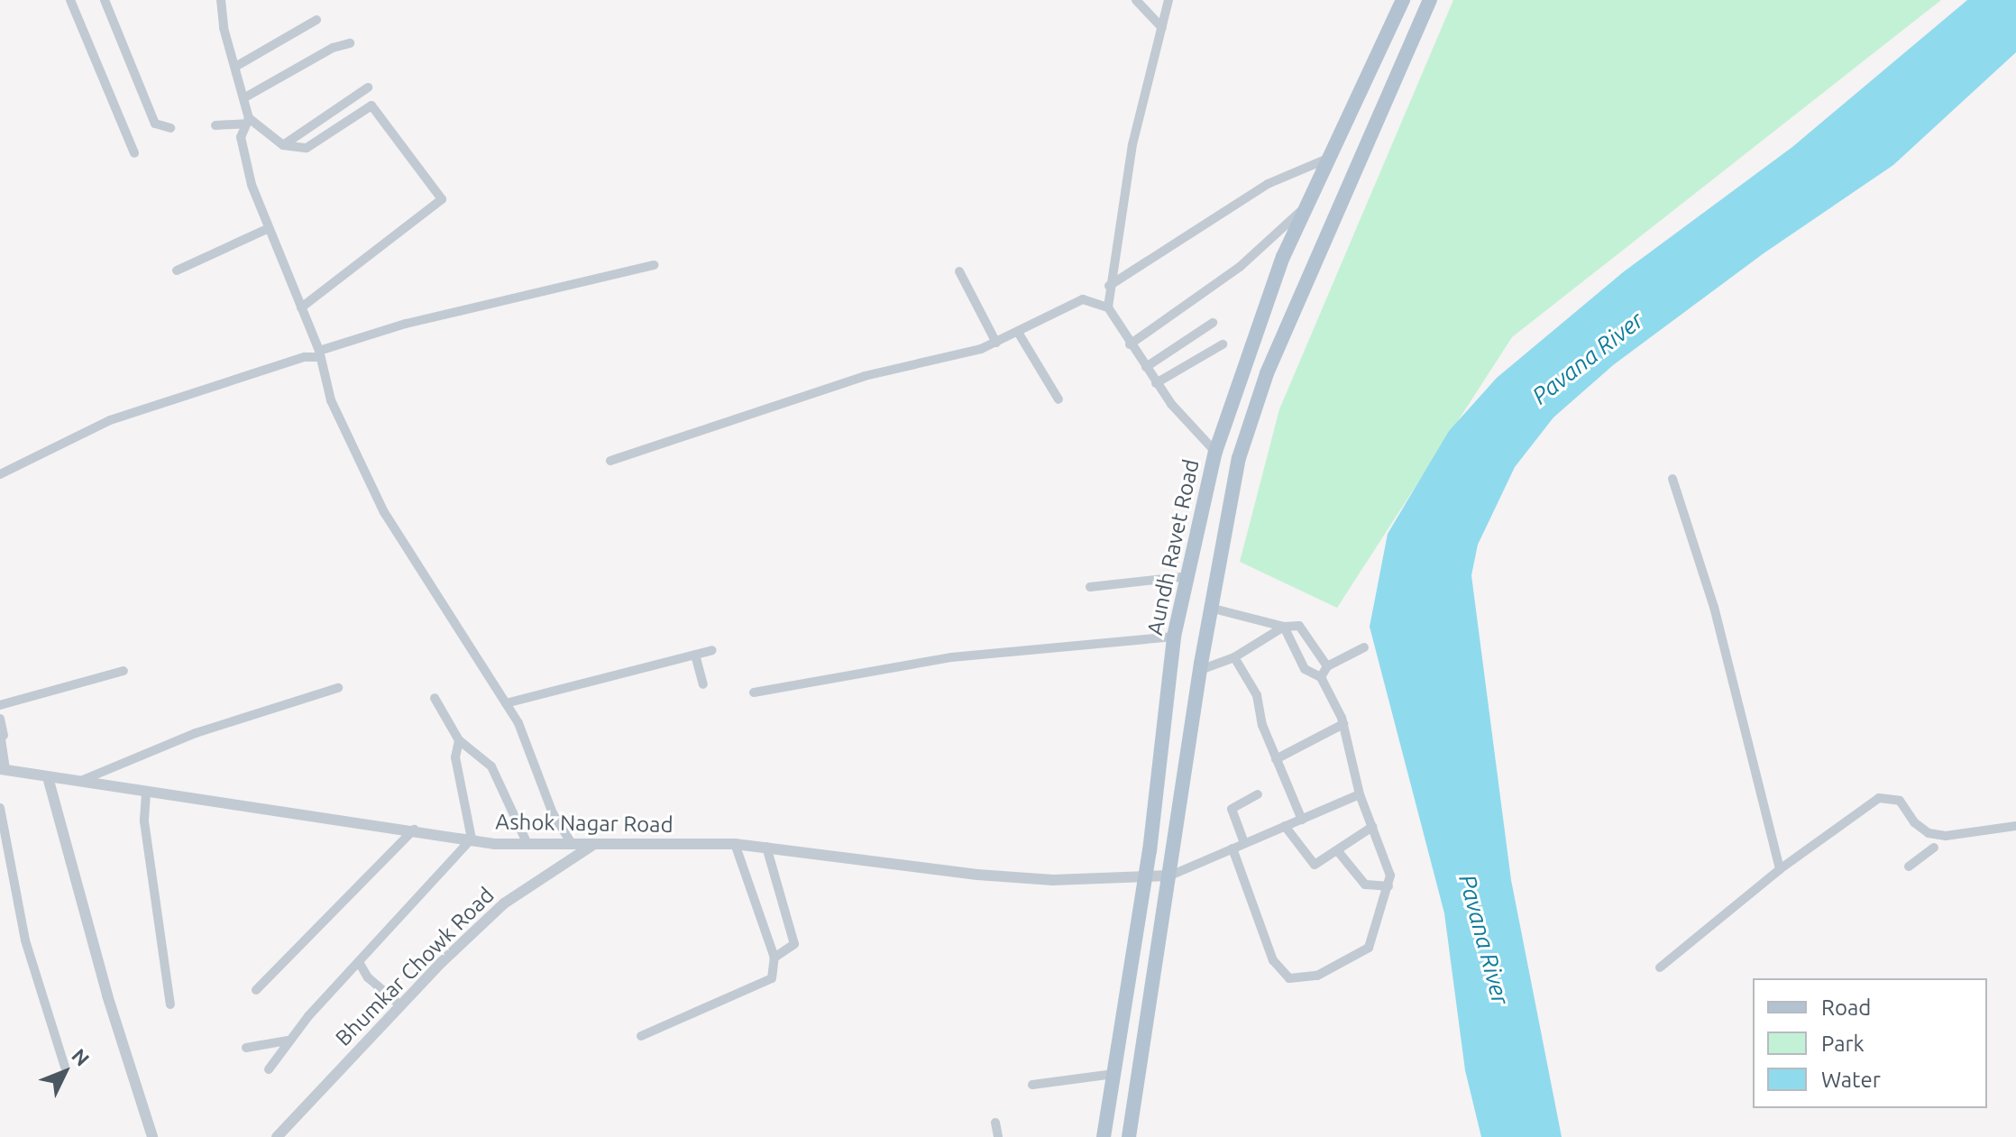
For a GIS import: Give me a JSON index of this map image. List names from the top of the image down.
{
  "streets": {
    "main road": ["Aundh Ravet Road"],
    "street": ["Ashok Nagar Road", "Bhumkar Chowk Road"]
  },
  "crossings": [
    ["Aundh Ravet Road", "Ashok Nagar Road"],
    ["Ashok Nagar Road", "Bhumkar Chowk Road"]
  ],
  "water": ["Pavana River"],
  "legend": ["Road", "Park", "Water"],
  "north": "top right"
}
